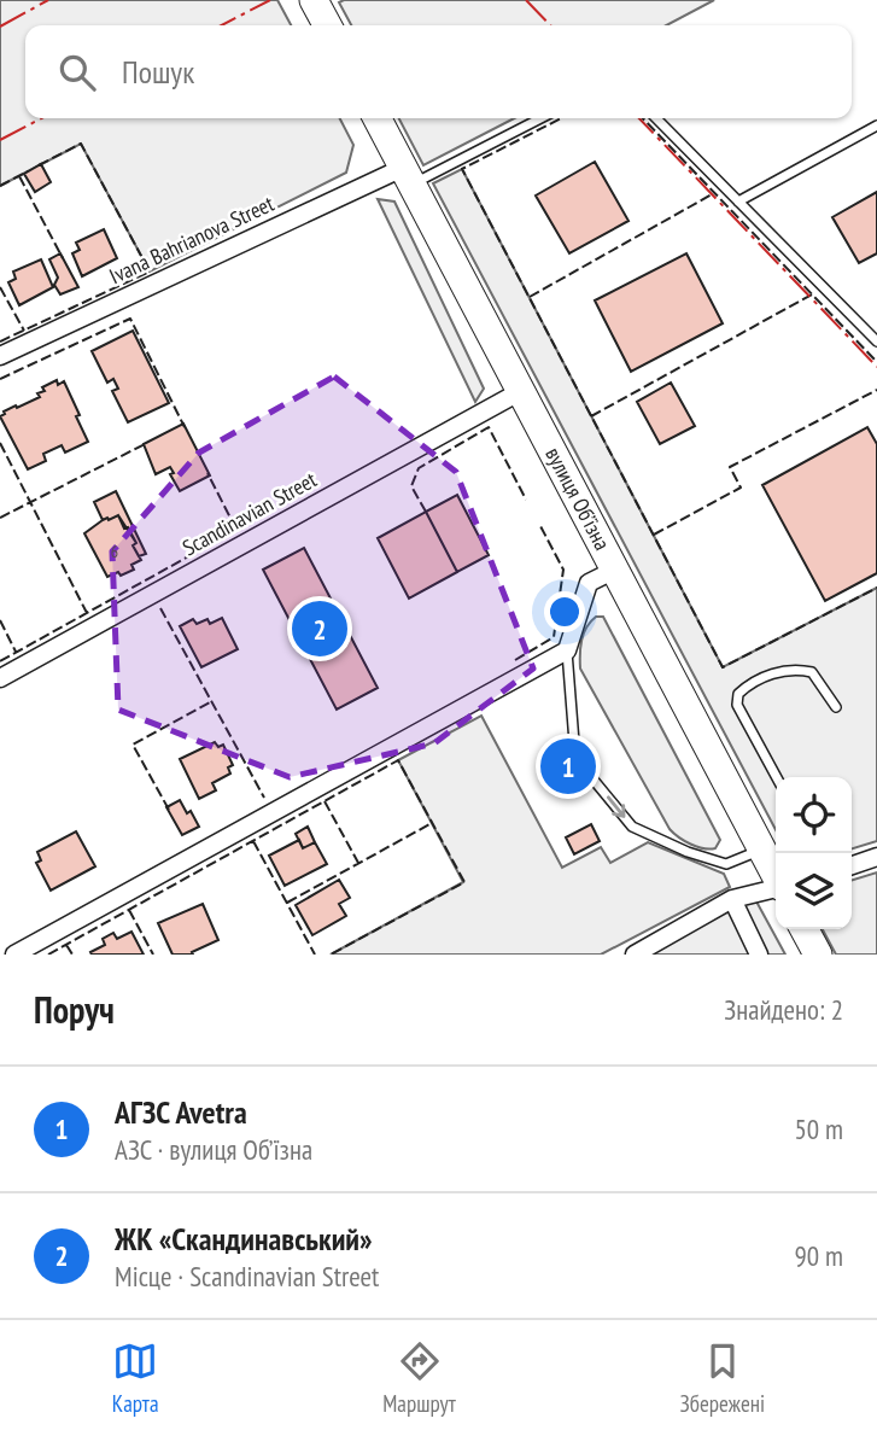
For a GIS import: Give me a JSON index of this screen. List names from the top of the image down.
{
  "streets": {
    "highway": ["вулиця Об’їзна"],
    "street": ["Ivana Bahrianova Street", "Scandinavian Street"]
  },
  "crossings": [
    ["Ivana Bahrianova Street", "вулиця Об’їзна"],
    ["вулиця Об’їзна", "Scandinavian Street"]
  ],
  "house_numbers": ["6"],
  "page": {
    "search": "Пошук",
    "pins": ["2", "1"],
    "heading": ["Поруч", "Знайдено: 2"],
    "list": [
      {
        "mark": "1",
        "name": "АГЗС Avetra",
        "note": "АЗС · вулиця Об’їзна",
        "value": "50 m"
      },
      {
        "mark": "2",
        "name": "ЖК «Скандинавський»",
        "note": "Місце · Scandinavian Street",
        "value": "90 m"
      }
    ],
    "nav": ["Карта", "Маршрут", "Збережені"]
  }
}
